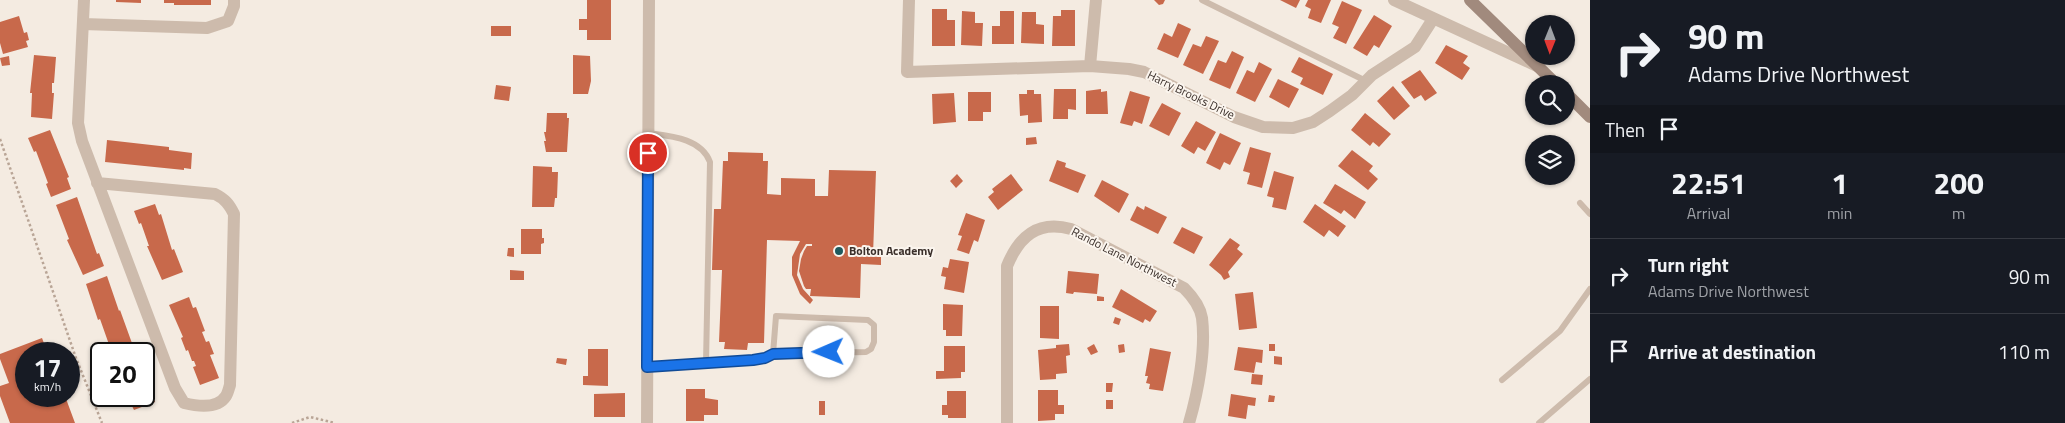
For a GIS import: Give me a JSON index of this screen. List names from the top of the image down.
{
  "streets": {
    "street": ["Harry Brooks Drive", "Rando Lane Northwest"]
  },
  "places": ["Bolton Academy"],
  "north": "bottom",
  "page": {
    "turn": ["90 m", "Adams Drive Northwest"],
    "then": "Then",
    "eta": [
      "22:51",
      "Arrival",
      "1",
      "min",
      "200",
      "m"
    ],
    "list": [
      {
        "name": "Turn right",
        "note": "Adams Drive Northwest",
        "value": "90 m"
      },
      {
        "name": "Arrive at destination",
        "value": "110 m"
      }
    ],
    "speed": "17 km/h",
    "limit": "20"
  }
}
